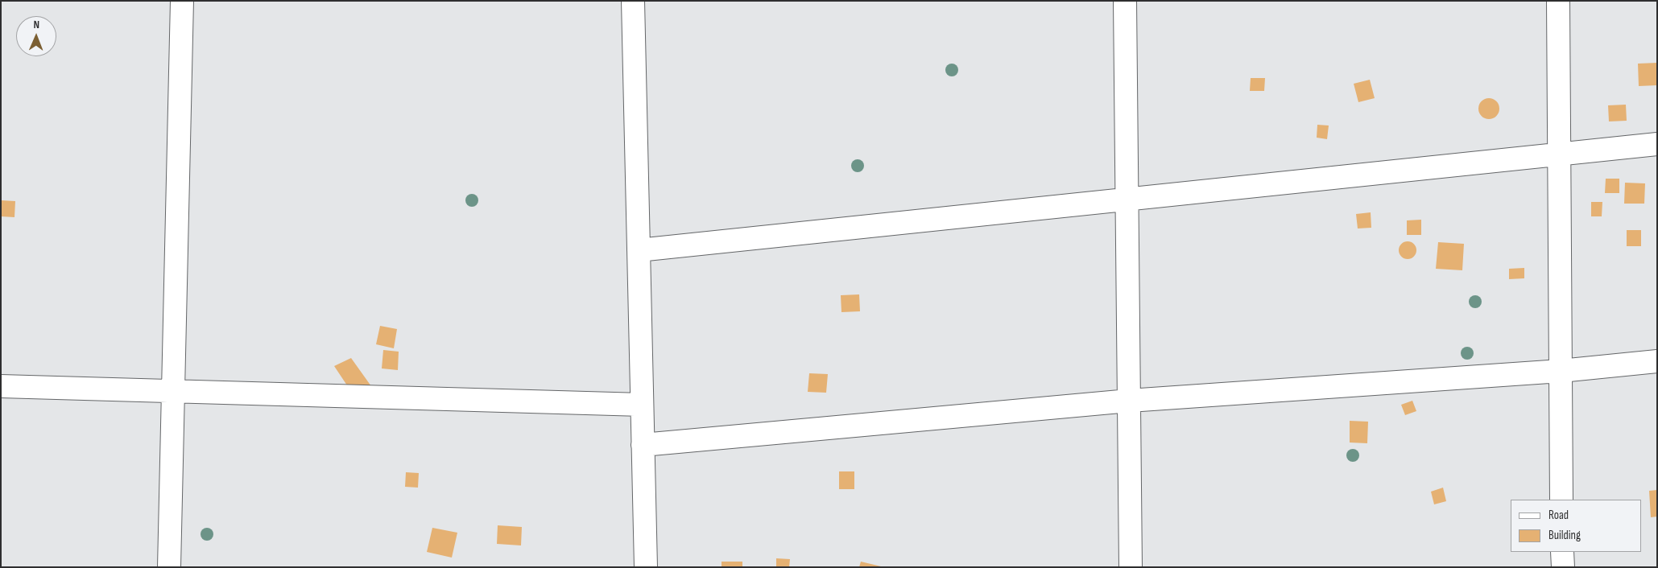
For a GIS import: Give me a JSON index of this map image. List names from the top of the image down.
{
  "legend": ["Road", "Building"],
  "north": "top"
}
